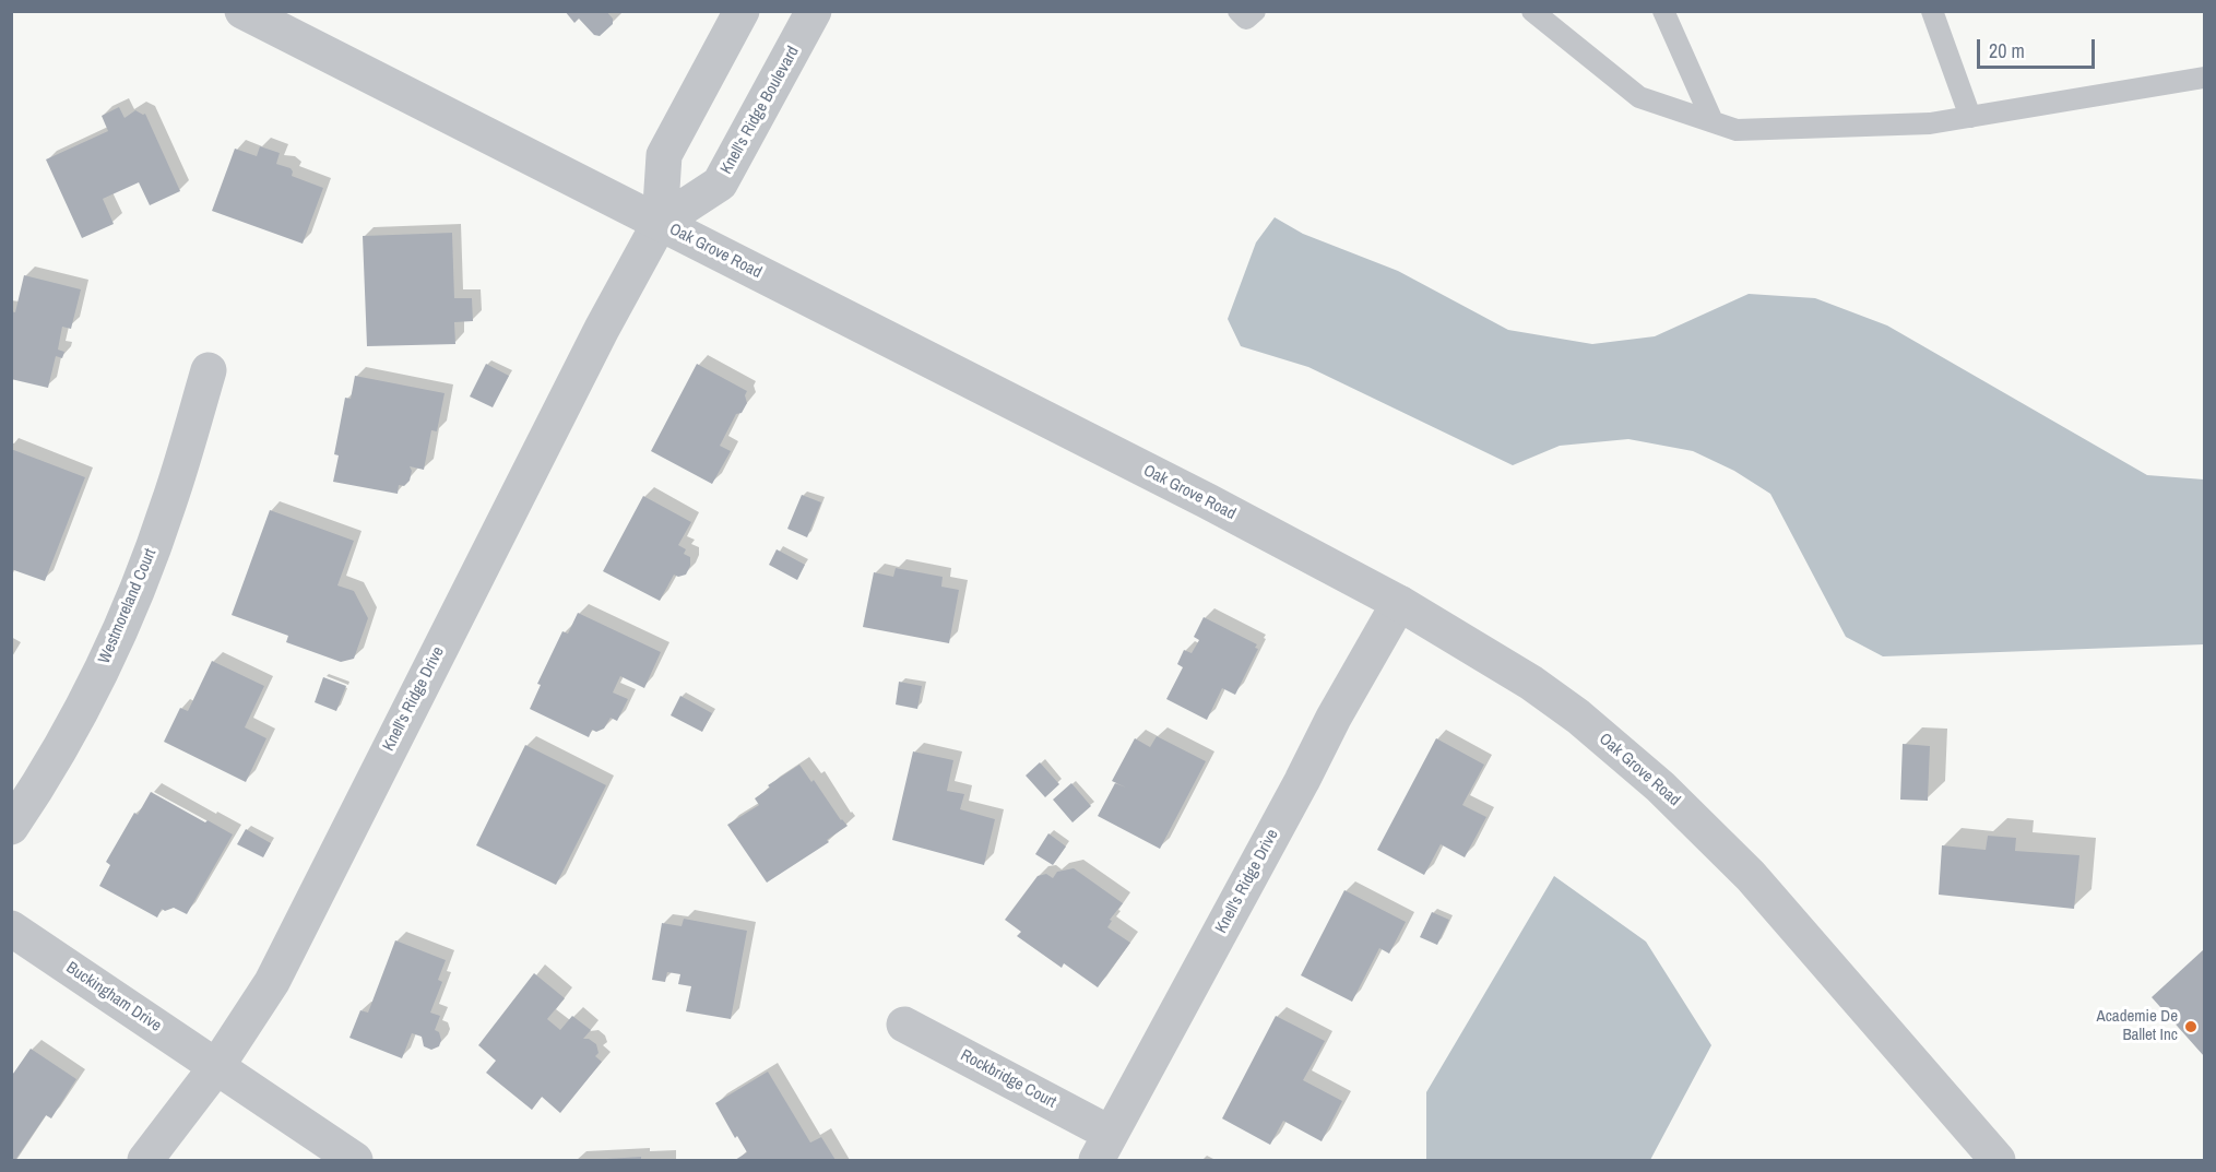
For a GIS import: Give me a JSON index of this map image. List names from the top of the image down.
{
  "streets": {
    "street": [
      "Knell's Ridge Boulevard",
      "Oak Grove Road",
      "Westmoreland Court",
      "Knell's Ridge Drive",
      "Buckingham Drive",
      "Rockbridge Court"
    ]
  },
  "crossings": [
    ["Knell's Ridge Boulevard", "Oak Grove Road"],
    ["Knell's Ridge Boulevard", "Knell's Ridge Drive"],
    ["Oak Grove Road", "Knell's Ridge Drive"],
    ["Knell's Ridge Drive", "Buckingham Drive"],
    ["Knell's Ridge Drive", "Rockbridge Court"]
  ],
  "places": ["Academie De Ballet Inc"],
  "scale_bar": "20 m"
}
